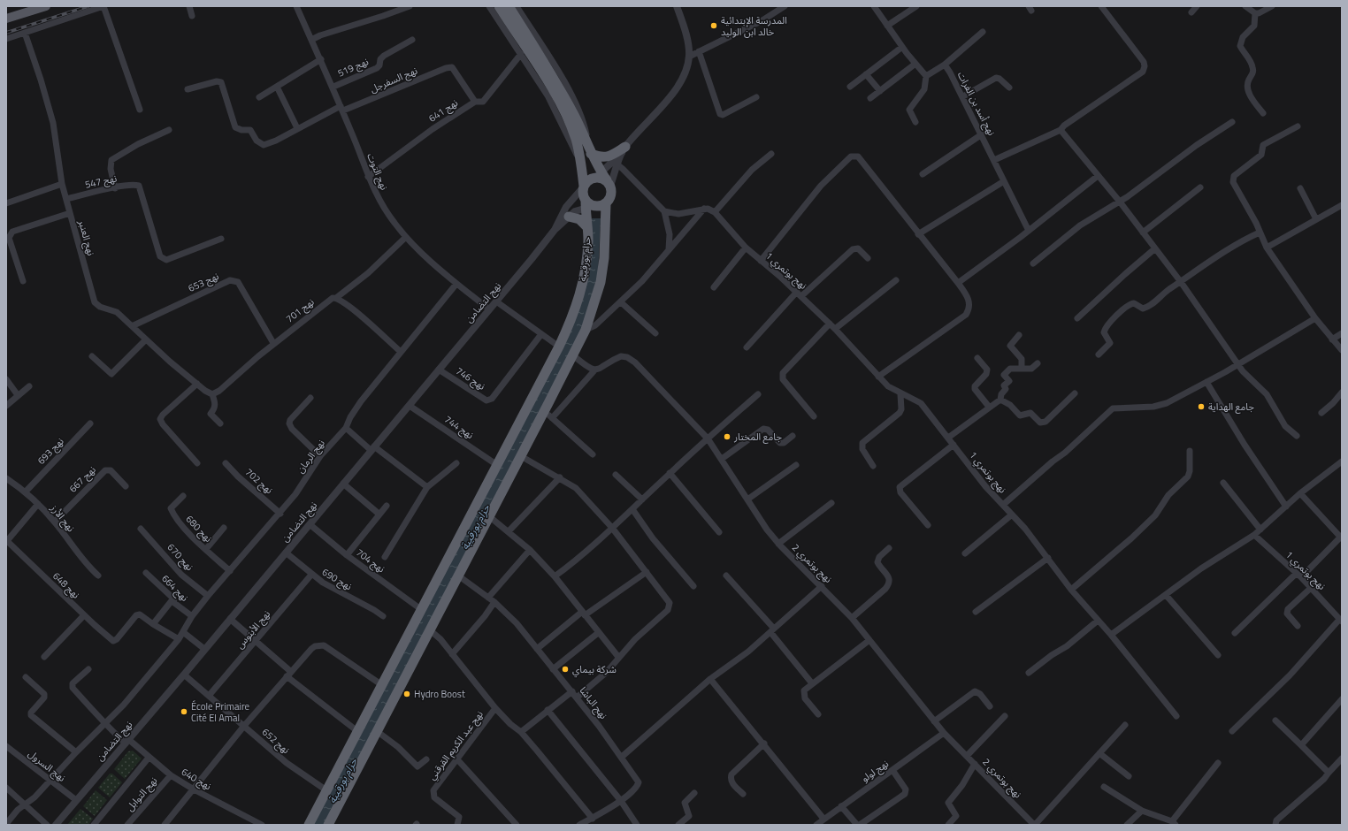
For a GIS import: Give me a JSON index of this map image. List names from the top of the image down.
{
  "streets": {
    "highway": ["حزام بورقيبة"],
    "street": [
      "نهج 519",
      "نهج السفرجل",
      "نهج أسد بن الفرات",
      "نهج 641",
      "نهج التوت",
      "نهج 547",
      "نهج العنبر",
      "نهج بوتمري 1",
      "نهج 653",
      "نهج التضامن",
      "نهج 701",
      "نهج 746",
      "نهج 744",
      "نهج 693",
      "نهج الرمان",
      "نهج 667",
      "نهج 702",
      "نهج الأرز",
      "نهج 680",
      "نهج 670",
      "نهج 704",
      "نهج بوتمري 2",
      "نهج 690",
      "نهج 648",
      "نهج 664",
      "نهج الأبنوس",
      "نهج الباشا",
      "نهج 652",
      "نهج عبد الكريم القرقني",
      "نهج السرول",
      "نهج لولو",
      "نهج 640",
      "نهج التوابل"
    ]
  },
  "crossings": [
    ["نهج 519", "نهج التوت"],
    ["نهج السفرجل", "نهج 641"],
    ["نهج السفرجل", "نهج التوت"],
    ["نهج 641", "نهج التوت"],
    ["نهج التوت", "نهج التضامن"],
    ["نهج التوت", "نهج 701"],
    ["نهج التوت", "نهج الرمان"],
    ["نهج 547", "نهج العنبر"],
    ["نهج العنبر", "نهج 653"],
    ["نهج العنبر", "نهج 701"],
    ["حزام بورقيبة", "نهج التضامن"],
    ["حزام بورقيبة", "نهج 744"],
    ["حزام بورقيبة", "نهج 704"],
    ["حزام بورقيبة", "نهج الباشا"],
    ["حزام بورقيبة", "نهج 652"],
    ["نهج 653", "نهج 701"],
    ["نهج التضامن", "نهج 746"],
    ["نهج التضامن", "نهج 744"],
    ["نهج التضامن", "نهج 704"],
    ["نهج التضامن", "نهج 690"],
    ["نهج التضامن", "نهج 652"],
    ["نهج التضامن", "نهج السرول"],
    ["نهج التضامن", "نهج 640"],
    ["نهج 693", "نهج الأرز"],
    ["نهج الرمان", "نهج 702"],
    ["نهج الرمان", "نهج 680"],
    ["نهج الرمان", "نهج 670"],
    ["نهج الرمان", "نهج 664"],
    ["نهج الرمان", "نهج السرول"],
    ["نهج الرمان", "نهج 640"],
    ["نهج 667", "نهج الأرز"],
    ["نهج بوتمري 2", "نهج لولو"],
    ["نهج 690", "نهج الأبنوس"],
    ["نهج الأبنوس", "نهج 652"],
    ["نهج 640", "نهج التوابل"]
  ],
  "water": ["حزام بورقيبة"],
  "places": [
    "المدرسة الإبتدائية خالد ابن الوليد",
    "جامع الهداية",
    "جامع المختار",
    "شركة بيماي",
    "Hydro Boost",
    "École Primaire Cité El Amal"
  ]
}
